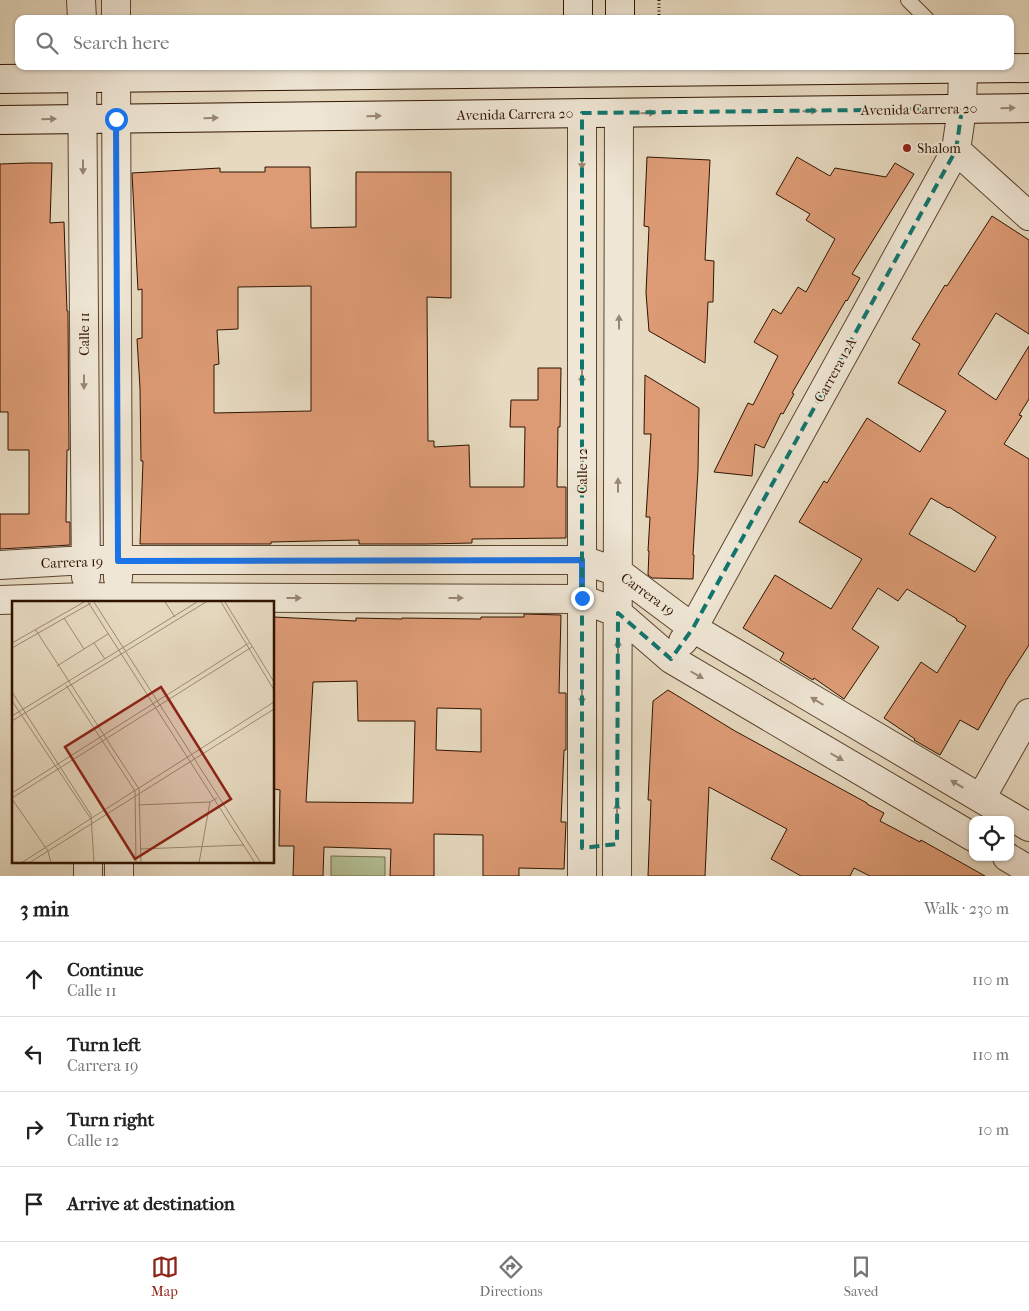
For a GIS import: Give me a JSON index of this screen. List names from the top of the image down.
{
  "streets": {
    "street": [
      "Avenida Carrera 20",
      "Calle 11",
      "Carrera 12A",
      "Calle 12",
      "Carrera 19"
    ]
  },
  "crossings": [
    ["Avenida Carrera 20", "Calle 11"],
    ["Avenida Carrera 20", "Carrera 12A"],
    ["Avenida Carrera 20", "Calle 12"],
    ["Calle 11", "Carrera 19"],
    ["Carrera 12A", "Carrera 19"],
    ["Calle 12", "Carrera 19"]
  ],
  "places": ["Shalom"],
  "page": {
    "search": "Search here",
    "heading": ["3 min", "Walk · 230 m"],
    "list": [
      ["Continue", "Calle 11", "110 m"],
      ["Turn left", "Carrera 19", "110 m"],
      ["Turn right", "Calle 12", "10 m"],
      "Arrive at destination"
    ],
    "nav": ["Map", "Directions", "Saved"]
  }
}
